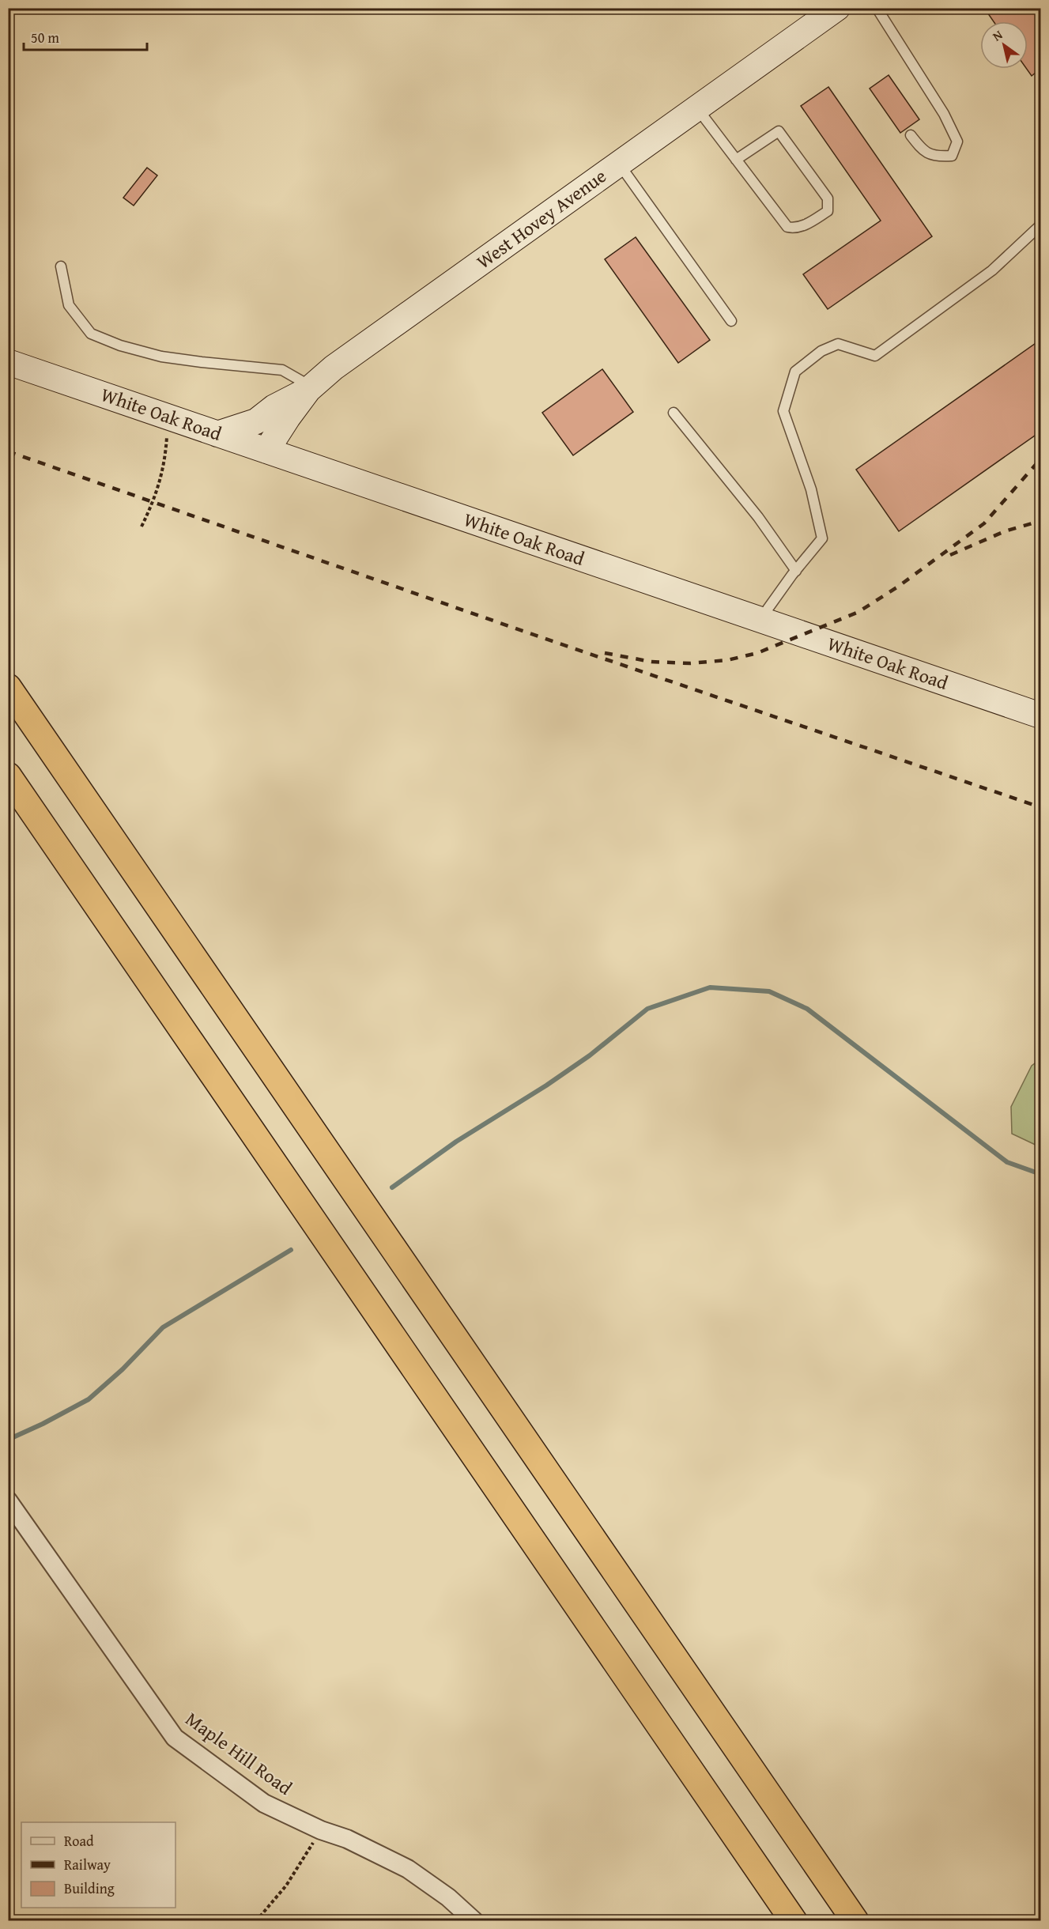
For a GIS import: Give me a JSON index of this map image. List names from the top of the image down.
{
  "streets": {
    "street": ["West Hovey Avenue", "White Oak Road", "Maple Hill Road"]
  },
  "crossings": [
    ["West Hovey Avenue", "White Oak Road"]
  ],
  "legend": ["Road", "Railway", "Building"],
  "scale_bar": "50 m",
  "north": "top left"
}
